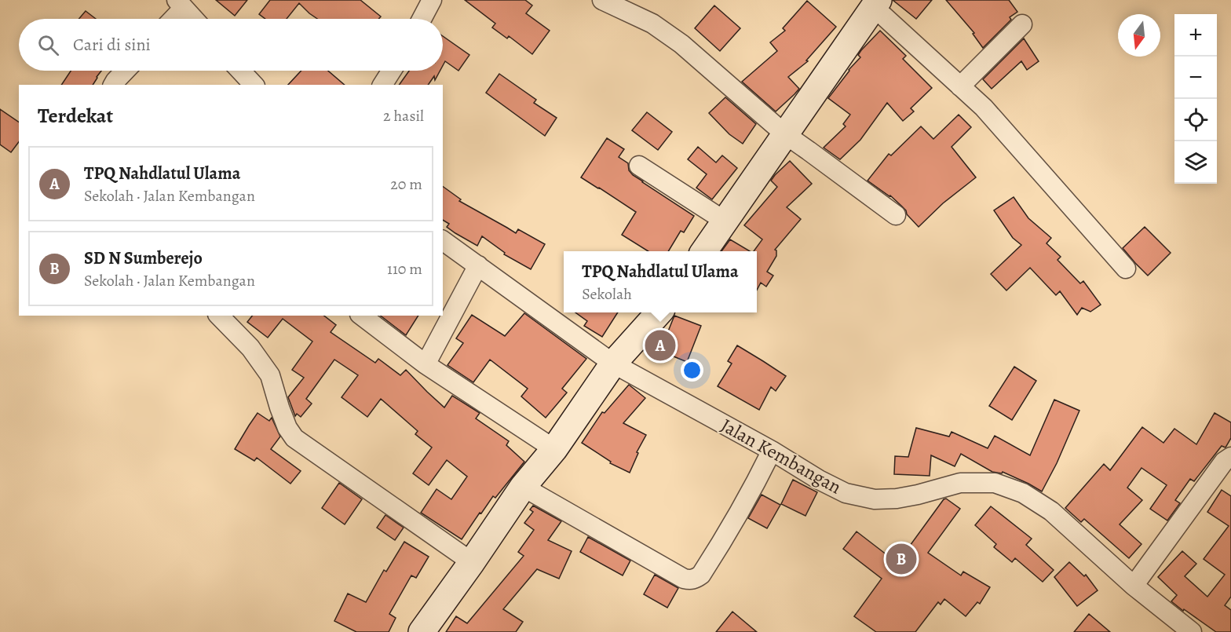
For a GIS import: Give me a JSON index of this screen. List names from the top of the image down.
{
  "streets": {
    "street": ["Jalan Kembangan"]
  },
  "north": "bottom",
  "page": {
    "map_buttons": ["+", "−"],
    "search": "Cari di sini",
    "heading": ["Terdekat", "2 hasil"],
    "list": [
      {
        "mark": "A",
        "name": "TPQ Nahdlatul Ulama",
        "note": "Sekolah · Jalan Kembangan",
        "value": "20 m"
      },
      {
        "mark": "B",
        "name": "SD N Sumberejo",
        "note": "Sekolah · Jalan Kembangan",
        "value": "110 m"
      }
    ],
    "popup": ["TPQ Nahdlatul Ulama", "Sekolah"],
    "pins": ["A", "B"]
  }
}
